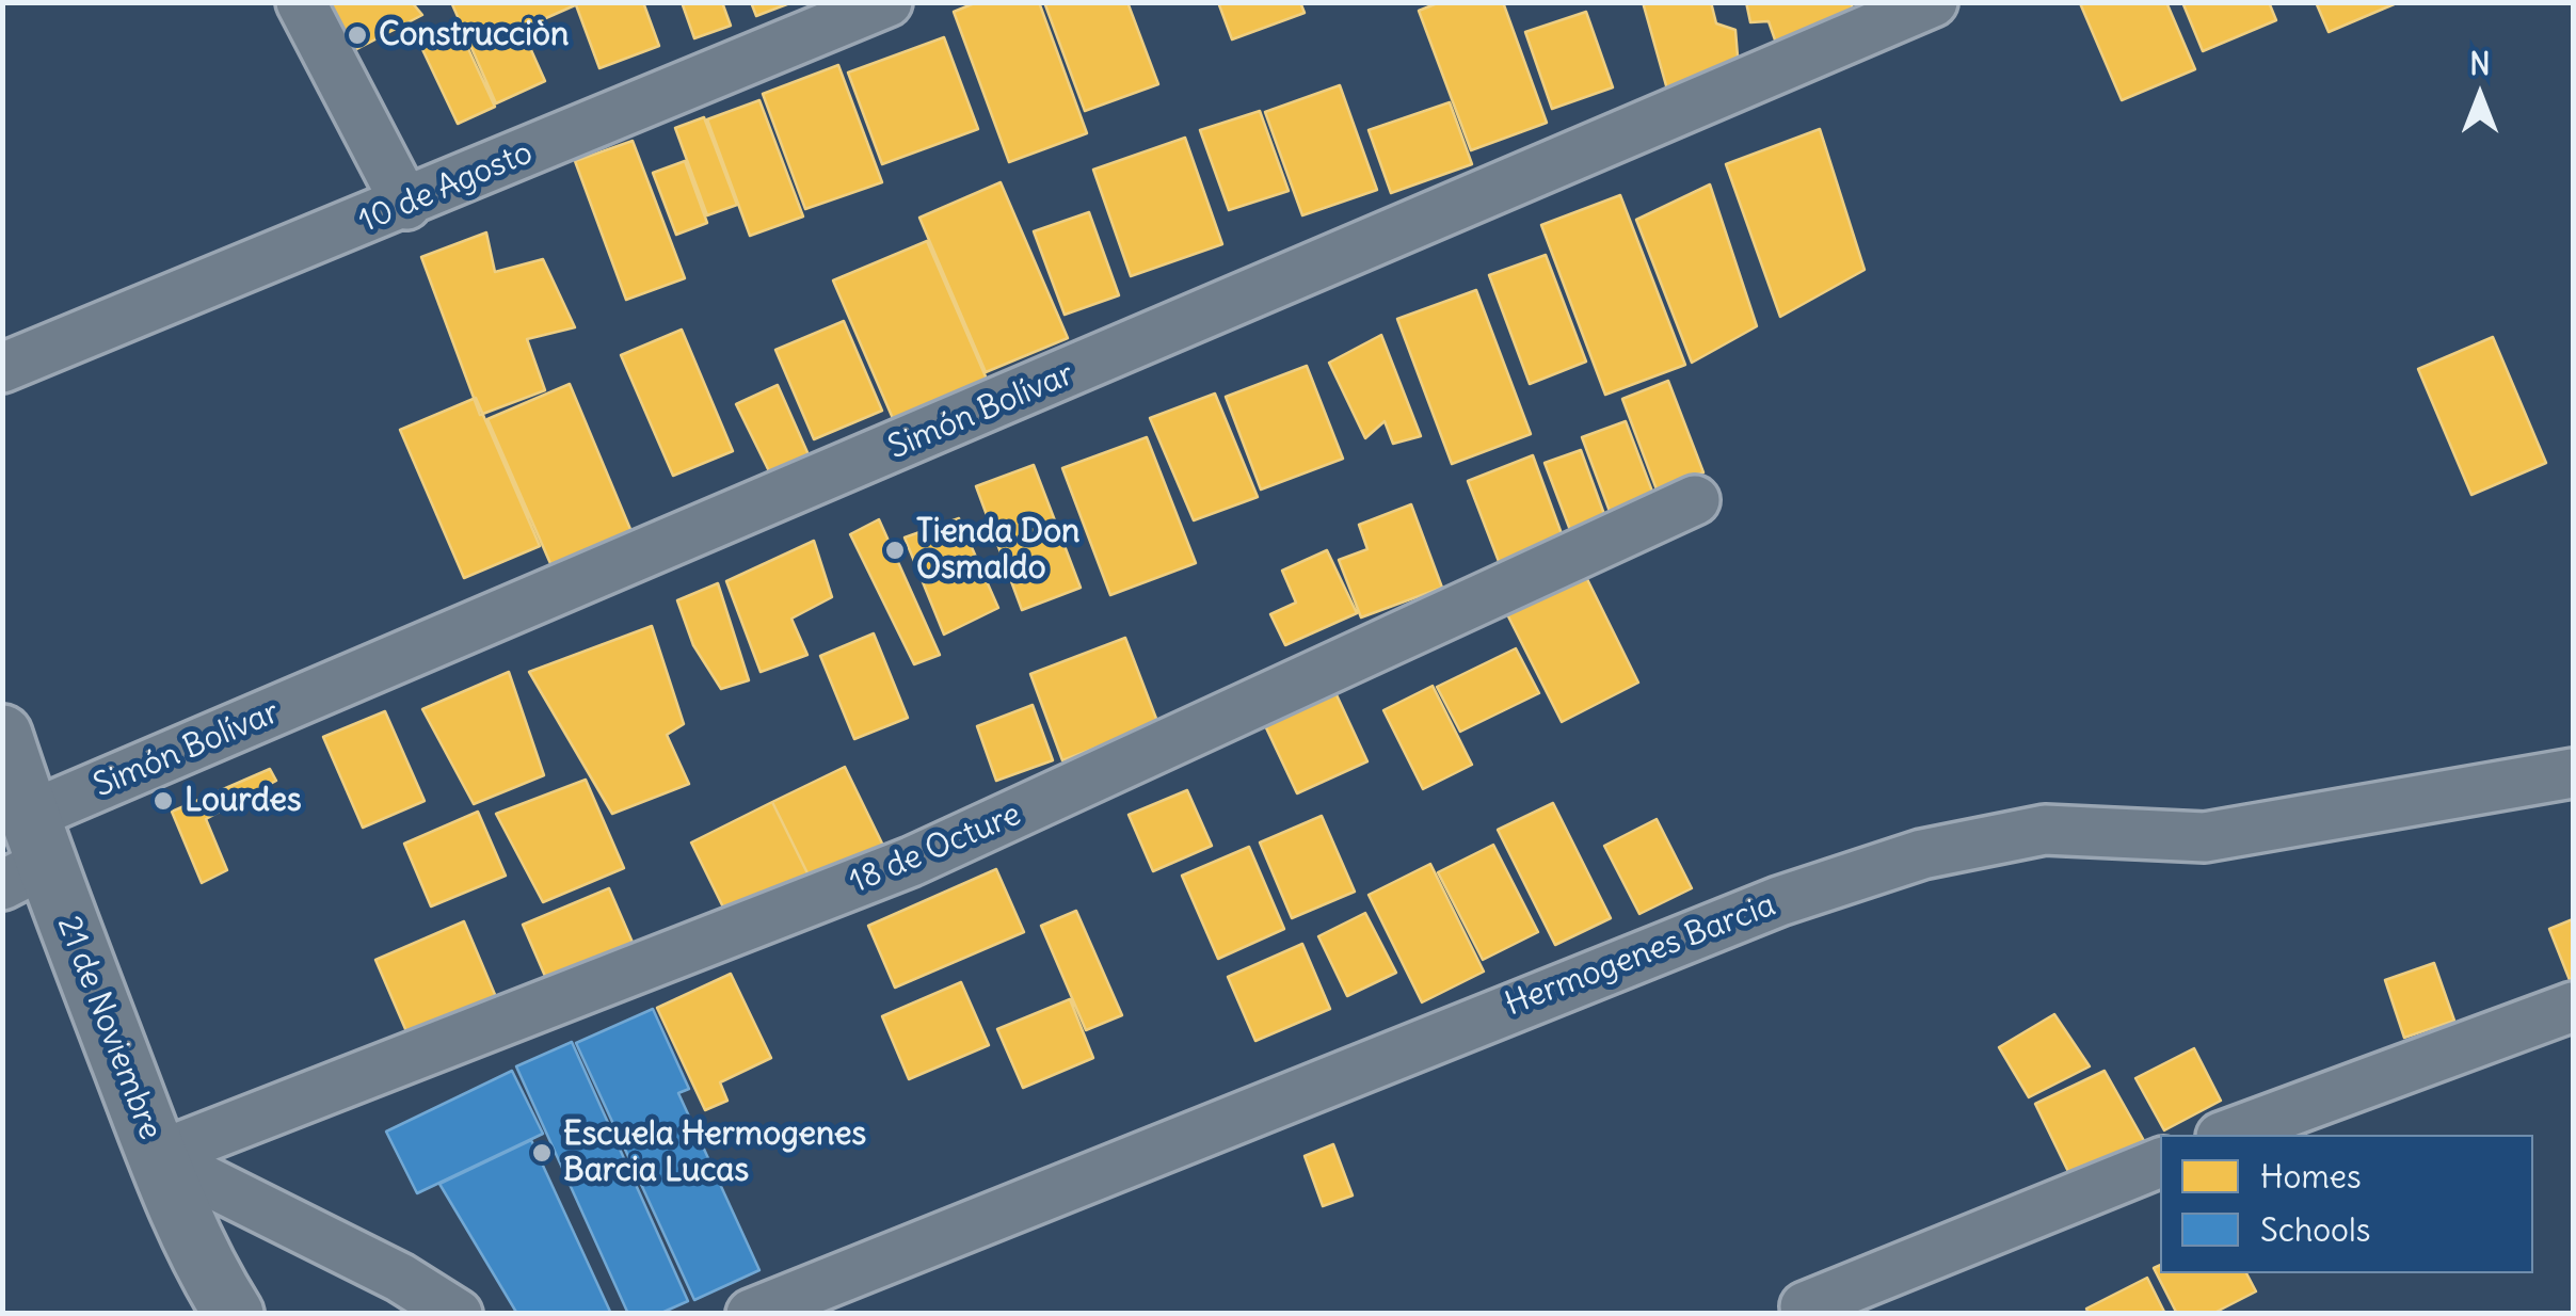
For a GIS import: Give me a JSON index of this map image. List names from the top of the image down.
{
  "streets": {
    "street": [
      "10 de Agosto",
      "Simón Bolívar",
      "18 de Octure",
      "Hermogenes Barcia",
      "21 de Noviembre"
    ]
  },
  "crossings": [
    ["Simón Bolívar", "21 de Noviembre"],
    ["18 de Octure", "21 de Noviembre"]
  ],
  "places": [
    "Construcciòn",
    "Tienda Don Osmaldo",
    "Lourdes",
    "Escuela Hermogenes Barcia Lucas"
  ],
  "legend": ["Homes", "Schools"],
  "north": "top"
}
